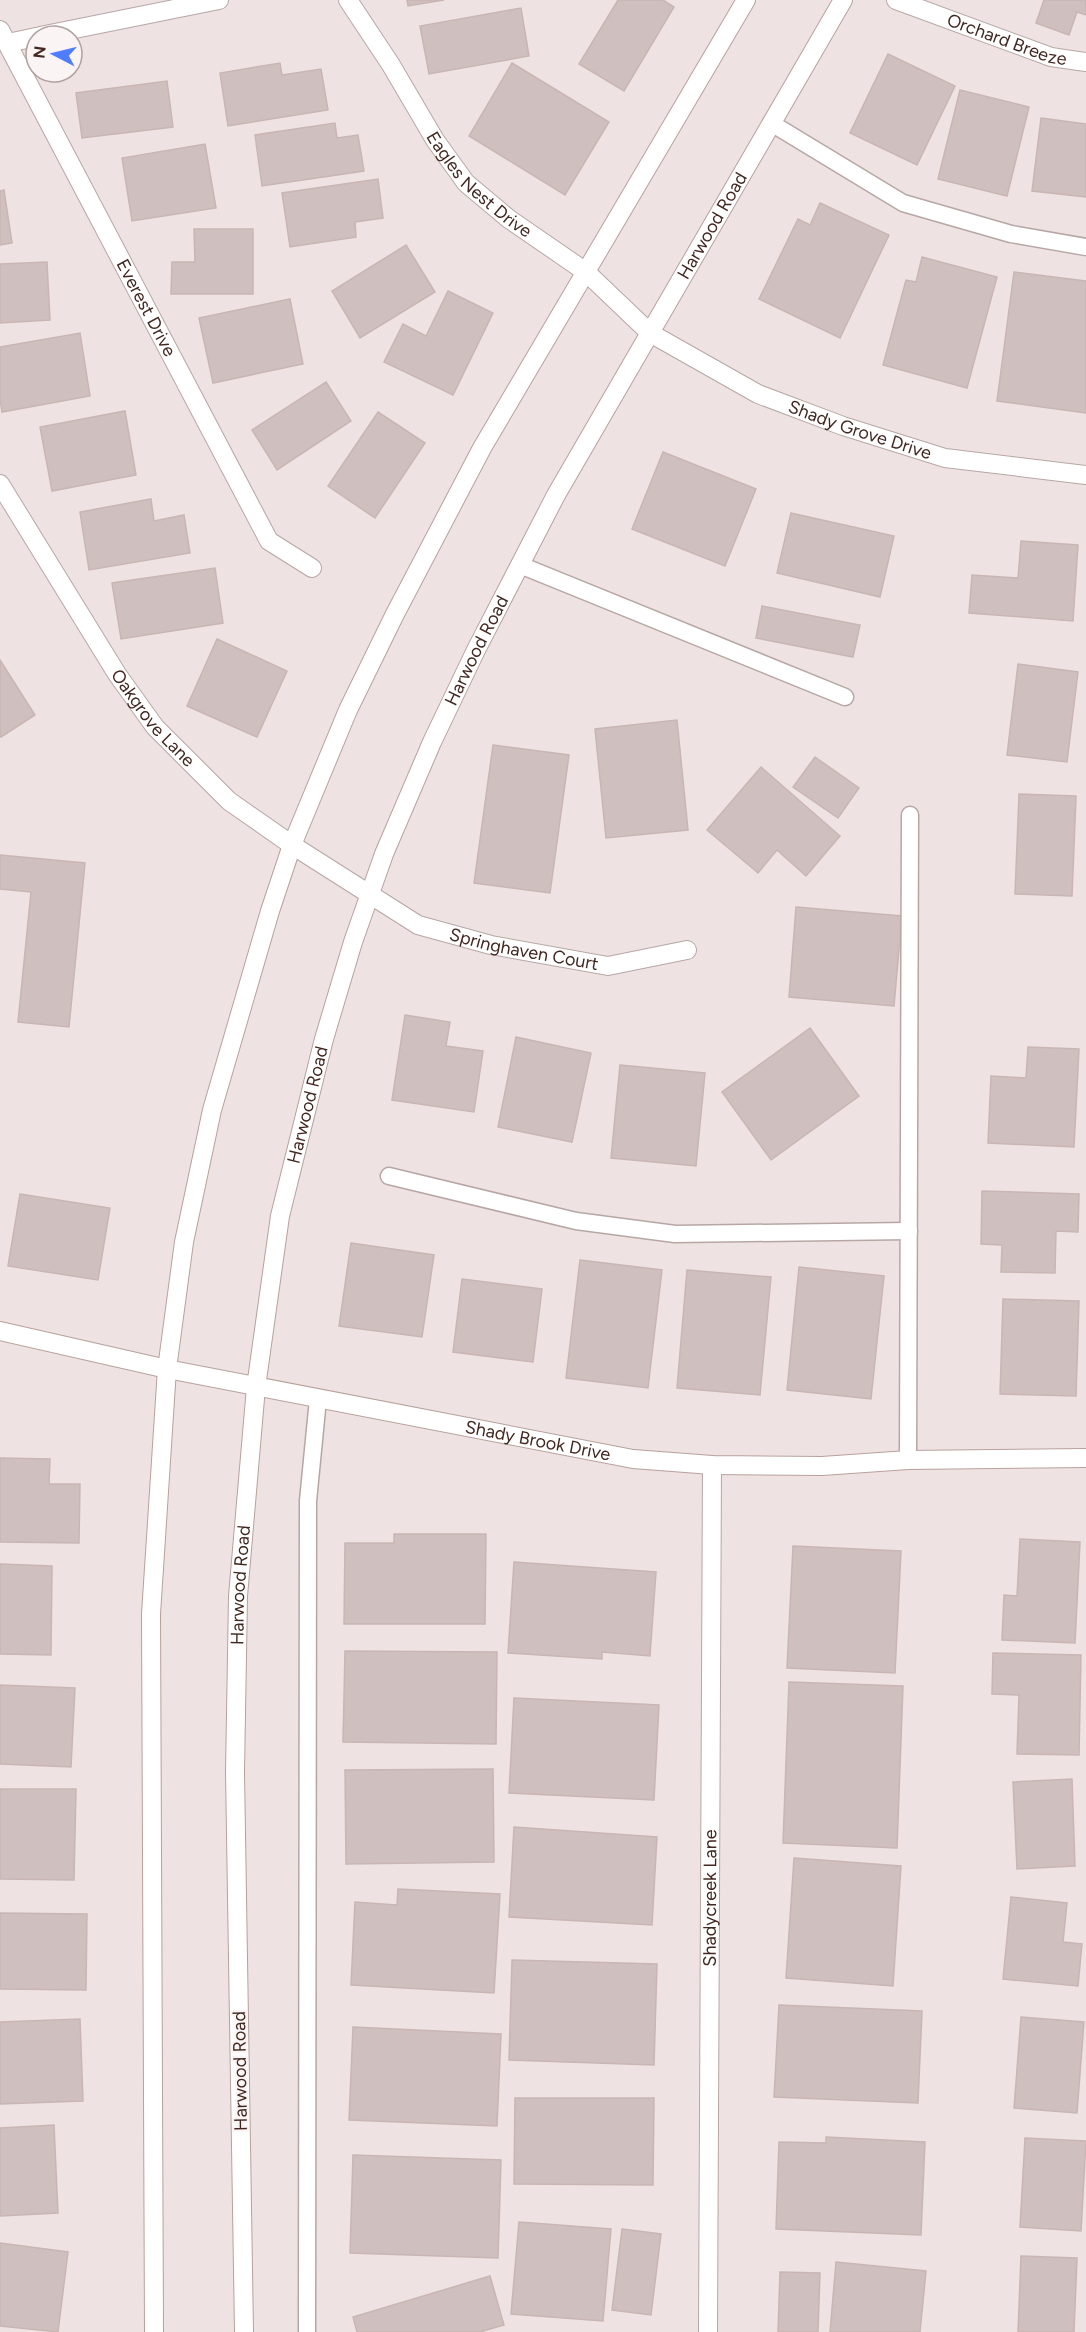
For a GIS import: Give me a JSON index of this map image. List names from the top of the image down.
{
  "streets": {
    "main road": [
      "Orchard Breeze",
      "Eagles Nest Drive",
      "Harwood Road",
      "Everest Drive",
      "Shady Grove Drive",
      "Oakgrove Lane",
      "Springhaven Court",
      "Shady Brook Drive",
      "Shadycreek Lane"
    ]
  },
  "crossings": [
    ["Eagles Nest Drive", "Harwood Road"],
    ["Eagles Nest Drive", "Shady Grove Drive"],
    ["Harwood Road", "Shady Grove Drive"],
    ["Harwood Road", "Oakgrove Lane"],
    ["Harwood Road", "Springhaven Court"],
    ["Harwood Road", "Shady Brook Drive"],
    ["Oakgrove Lane", "Springhaven Court"],
    ["Shady Brook Drive", "Shadycreek Lane"]
  ],
  "north": "left"
}
